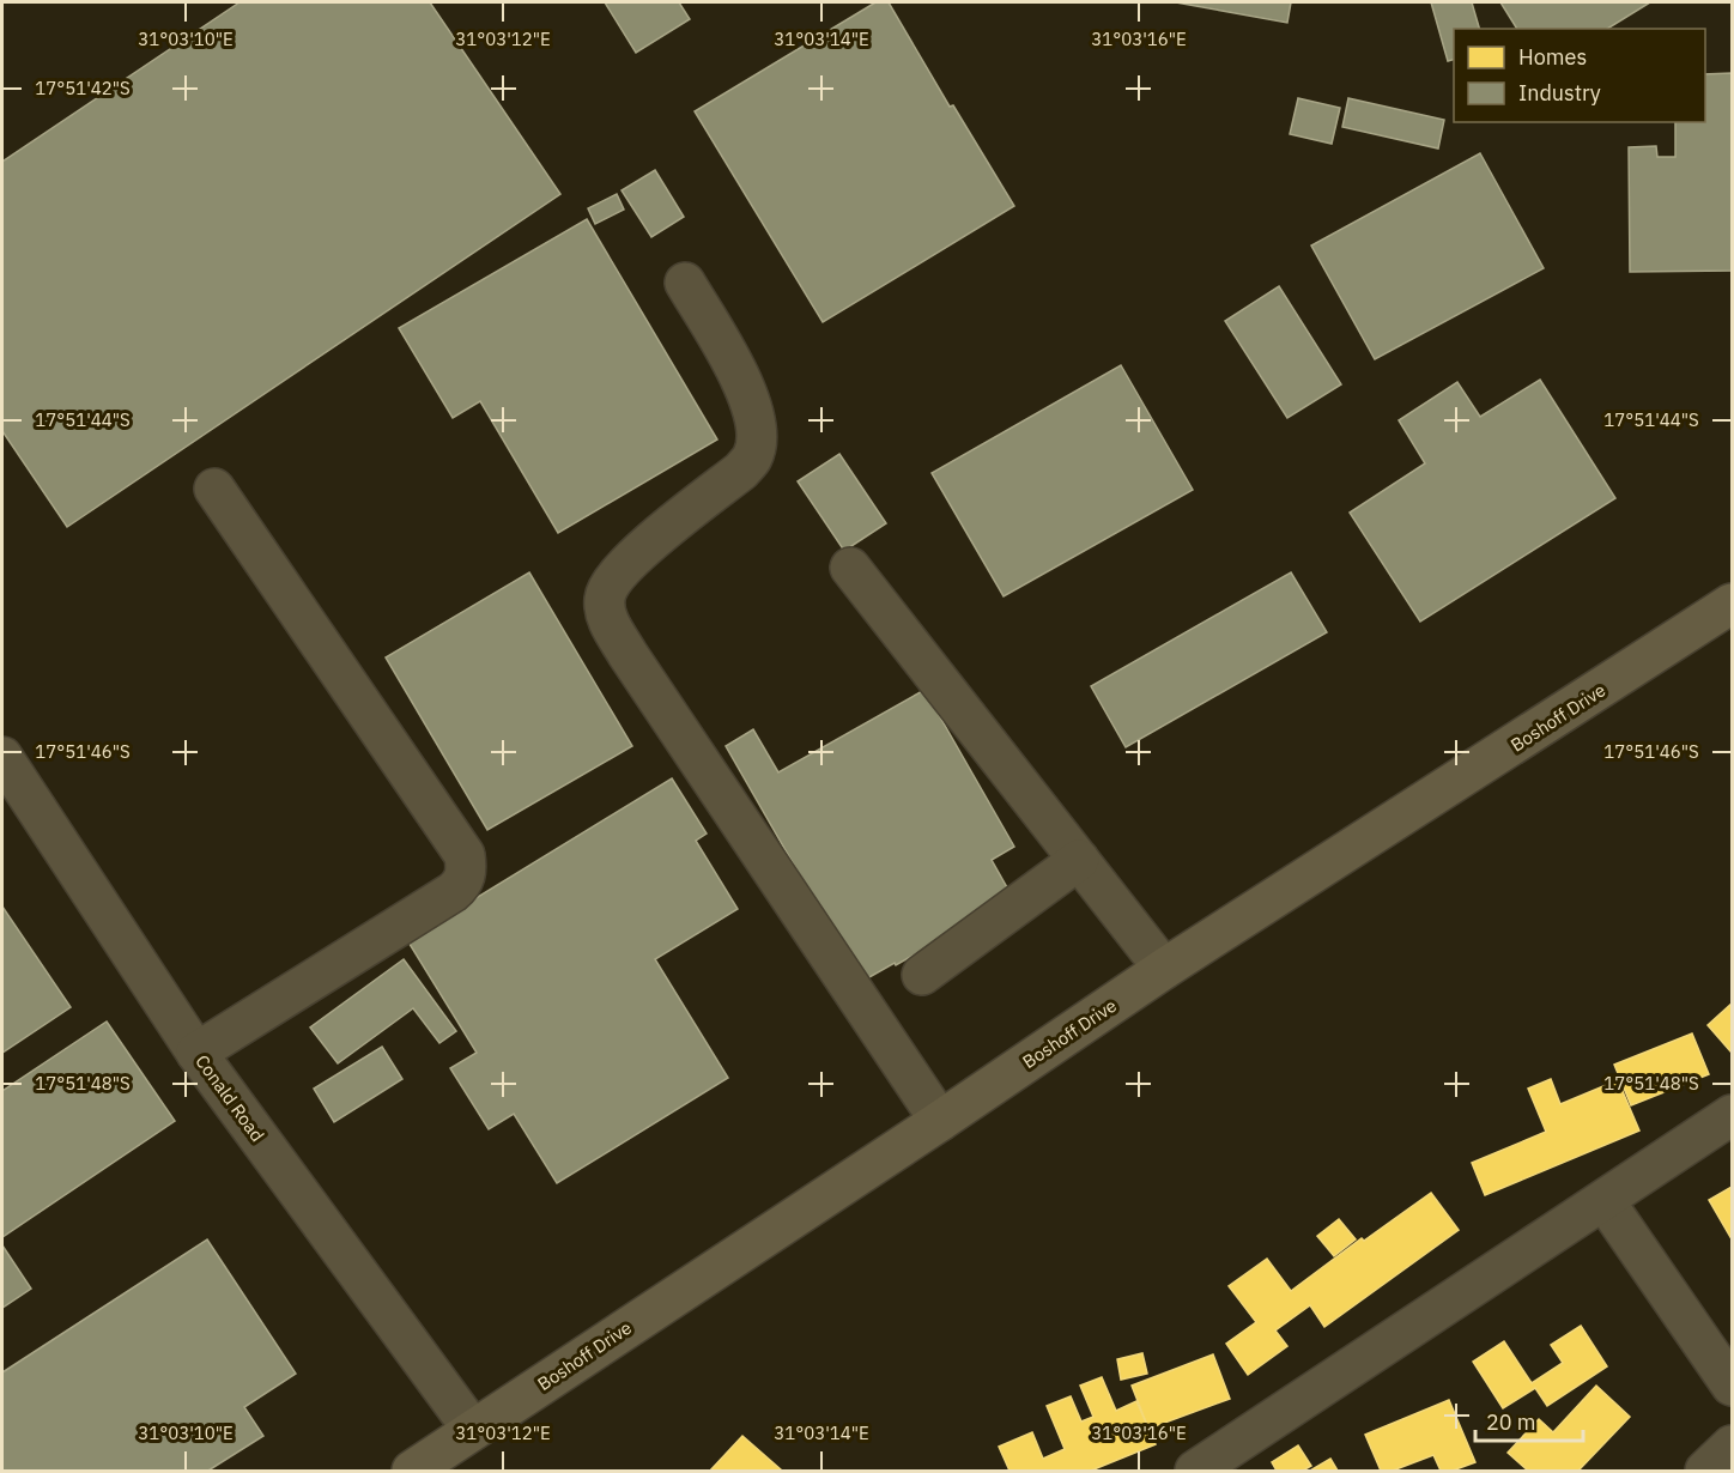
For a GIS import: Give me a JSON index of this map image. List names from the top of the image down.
{
  "streets": {
    "main road": ["Boshoff Drive"],
    "street": ["Conald Road"]
  },
  "crossings": [
    ["Boshoff Drive", "Conald Road"]
  ],
  "legend": ["Homes", "Industry"],
  "scale_bar": "20 m",
  "coordinates": [
    "31°03'10\"E",
    "31°03'12\"E",
    "31°03'14\"E",
    "31°03'16\"E",
    "17°51'42\"S",
    "17°51'44\"S",
    "17°51'46\"S",
    "17°51'48\"S"
  ]
}
